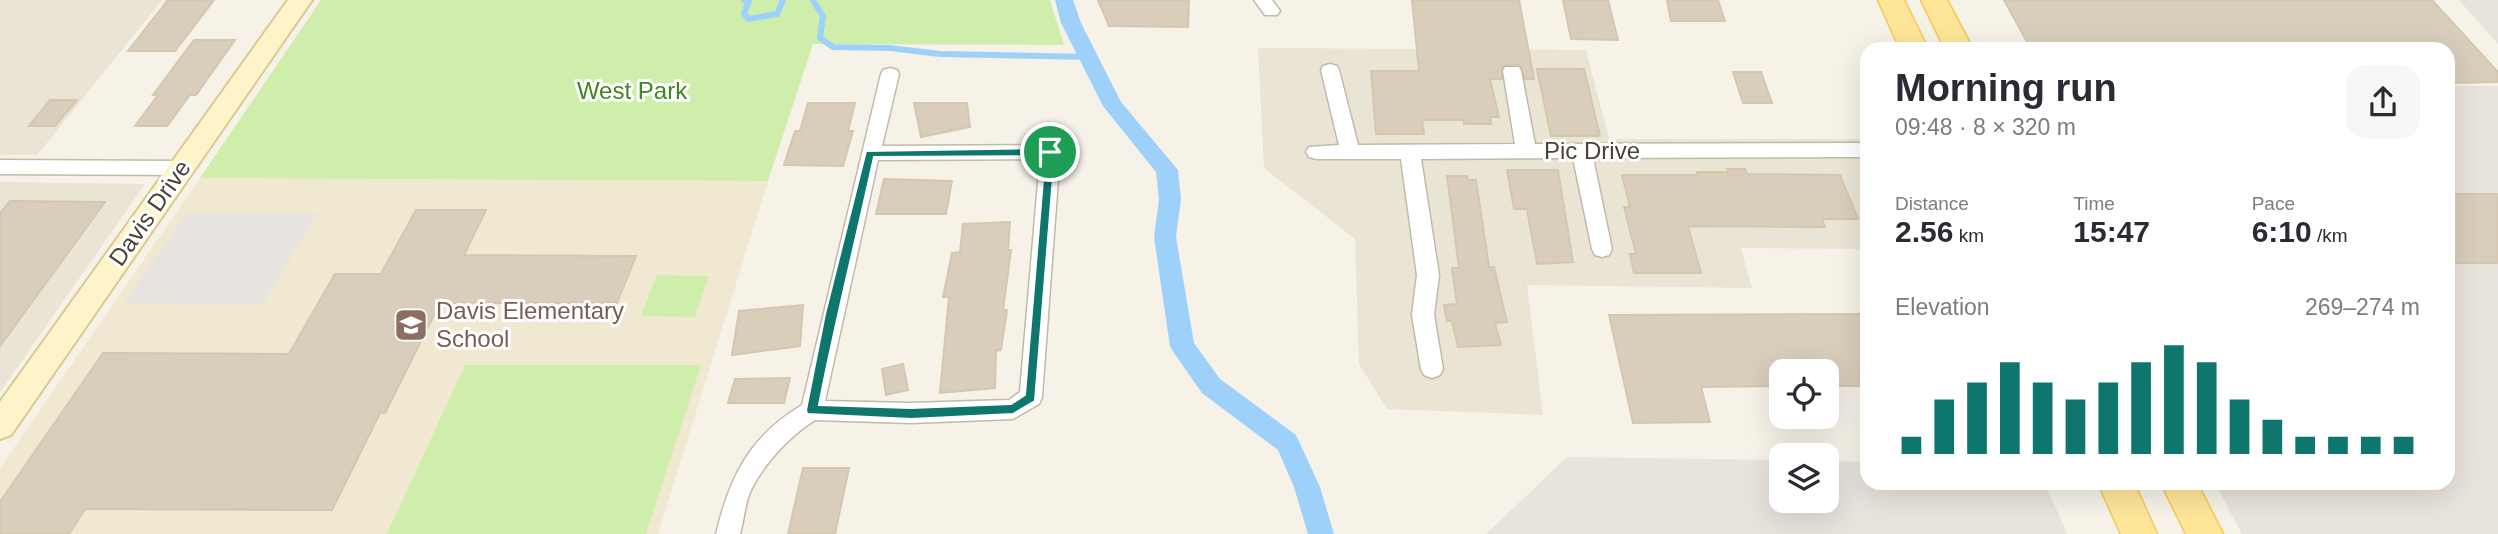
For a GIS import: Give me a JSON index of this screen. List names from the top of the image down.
{
  "streets": {
    "street": ["Pic Drive", "Davis Drive"]
  },
  "parks": ["West Park"],
  "places": {
    "school or university": ["Davis Elementary School"]
  },
  "page": {
    "heading": ["Morning run", "09:48 · 8 × 320 m"],
    "stats": [
      ["Distance", "2.56 km"],
      ["Time", "15:47"],
      ["Pace", "6:10 /km"]
    ],
    "chart": ["Elevation", "269–274 m"]
  }
}
